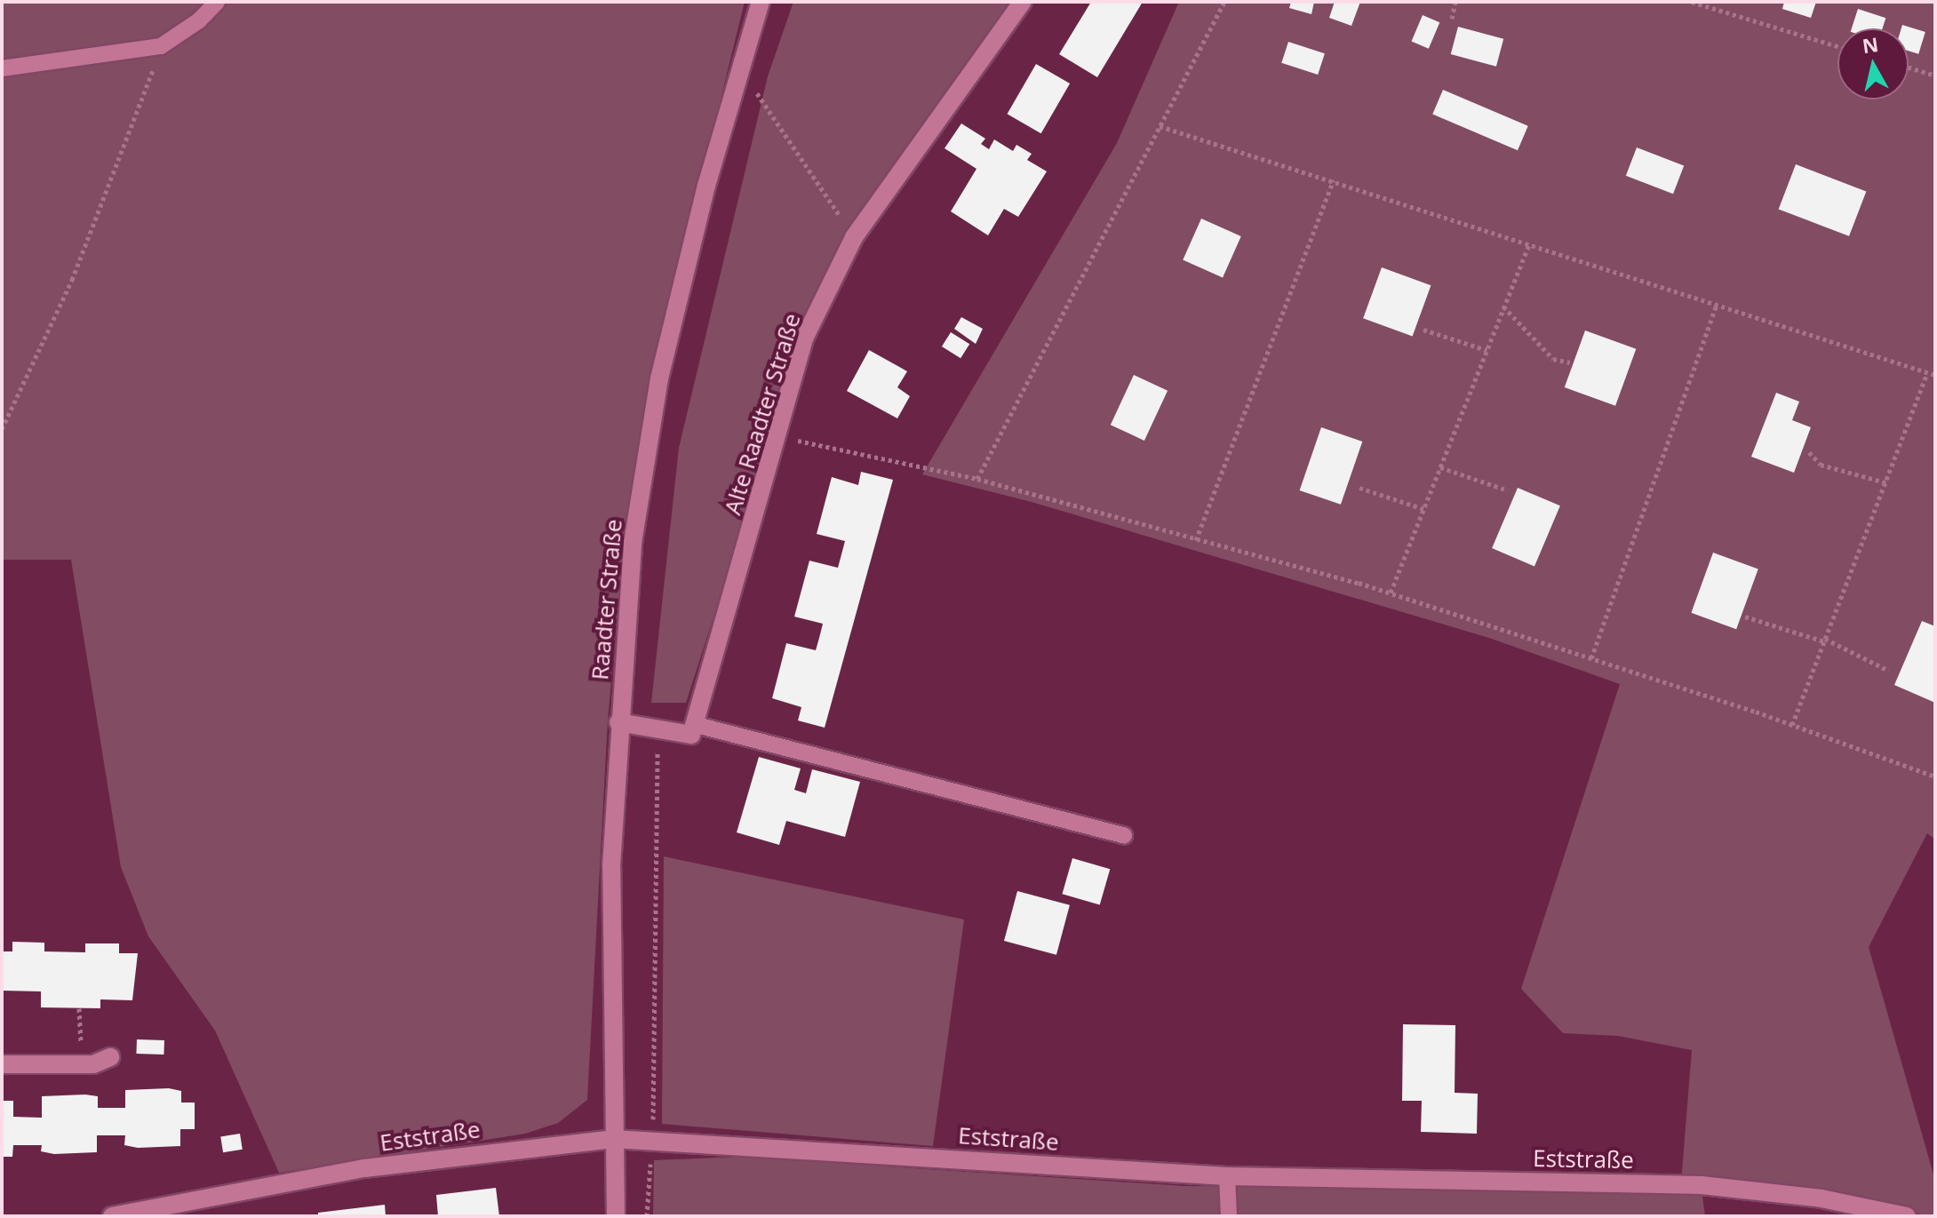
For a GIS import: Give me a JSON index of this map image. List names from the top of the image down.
{
  "streets": {
    "street": ["Alte Raadter Straße", "Raadter Straße", "Eststraße"]
  },
  "crossings": [
    ["Raadter Straße", "Eststraße"]
  ],
  "north": "top"
}
